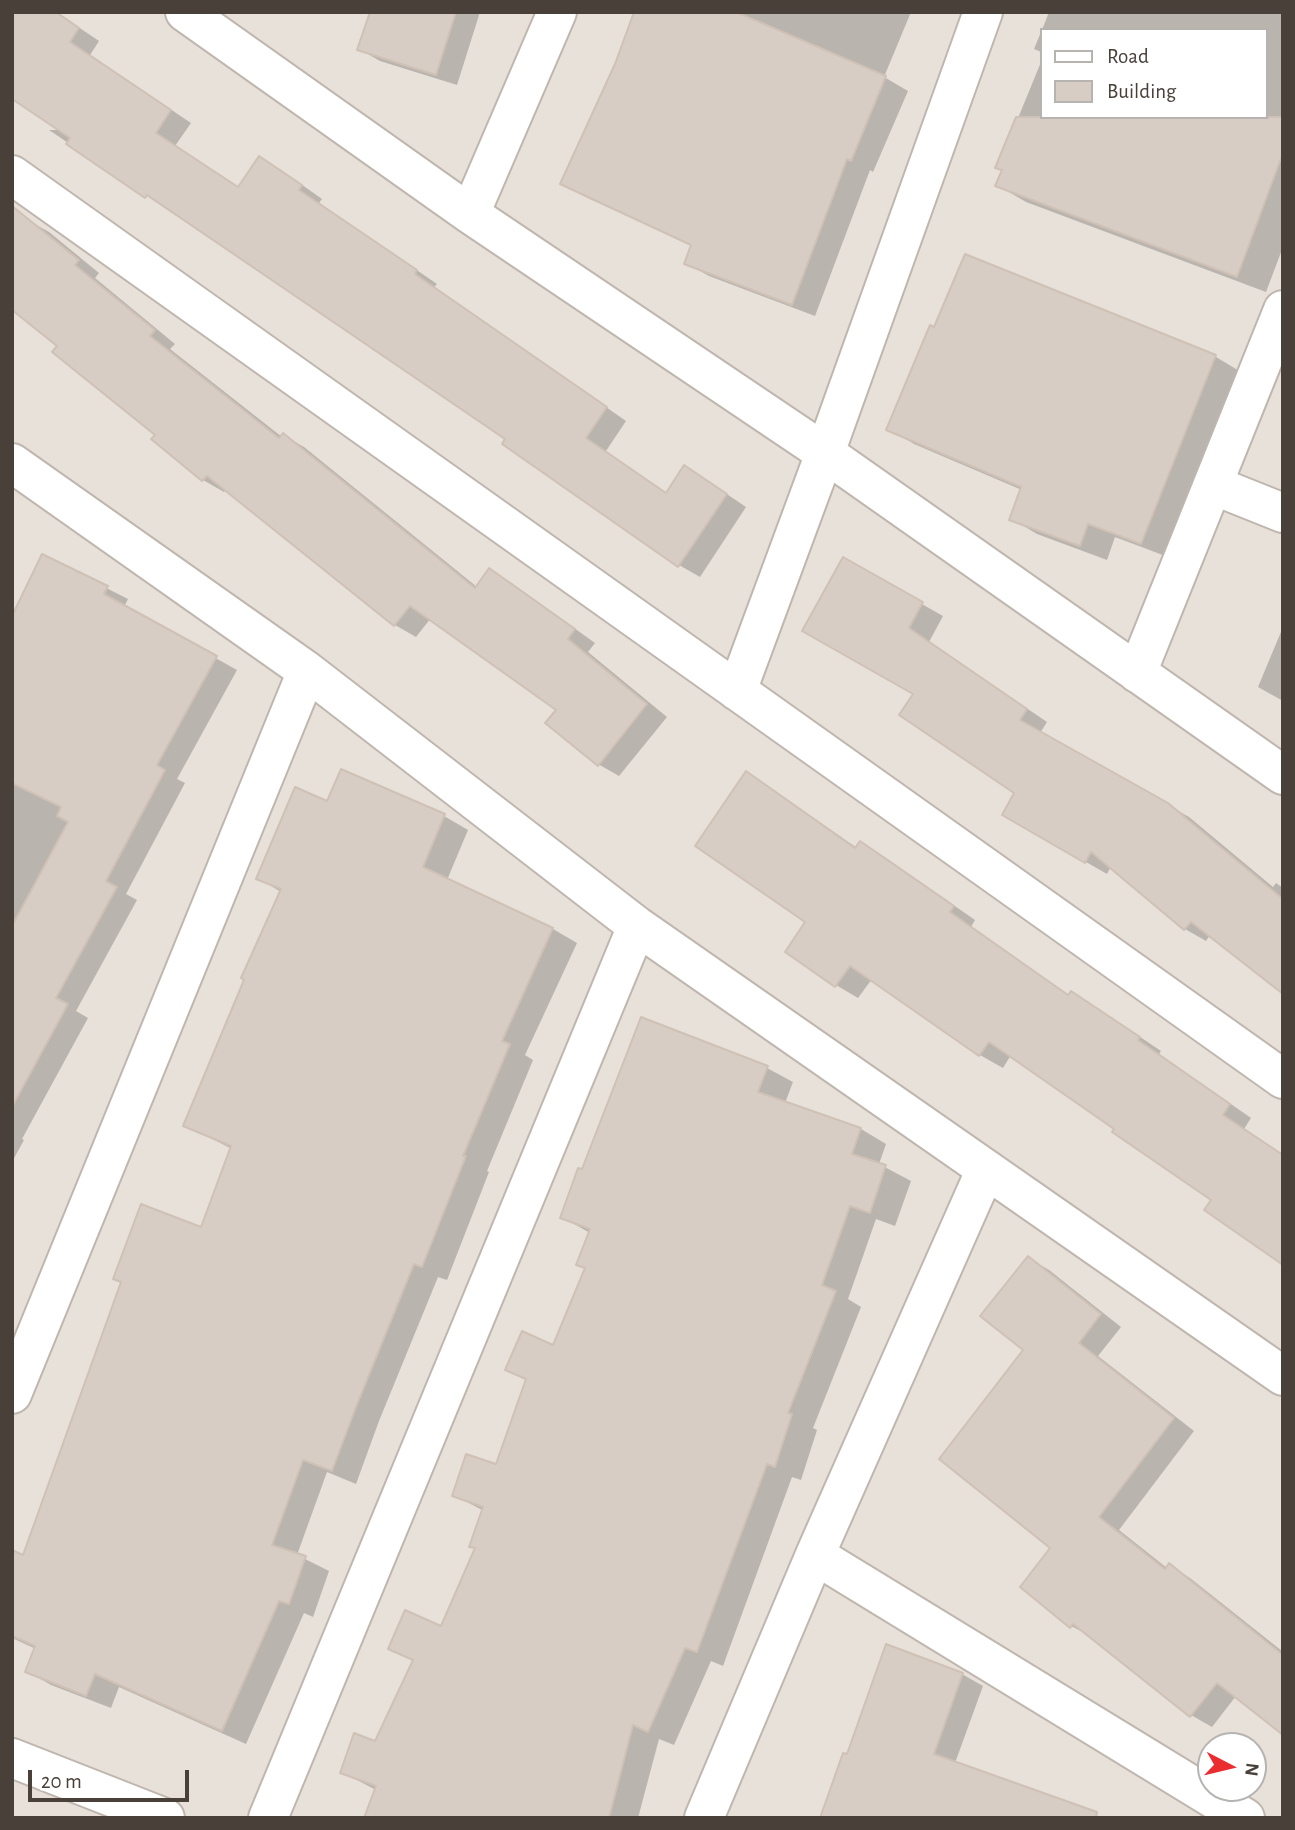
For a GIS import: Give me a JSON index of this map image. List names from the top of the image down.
{
  "legend": ["Road", "Building"],
  "scale_bar": "20 m",
  "north": "right"
}
